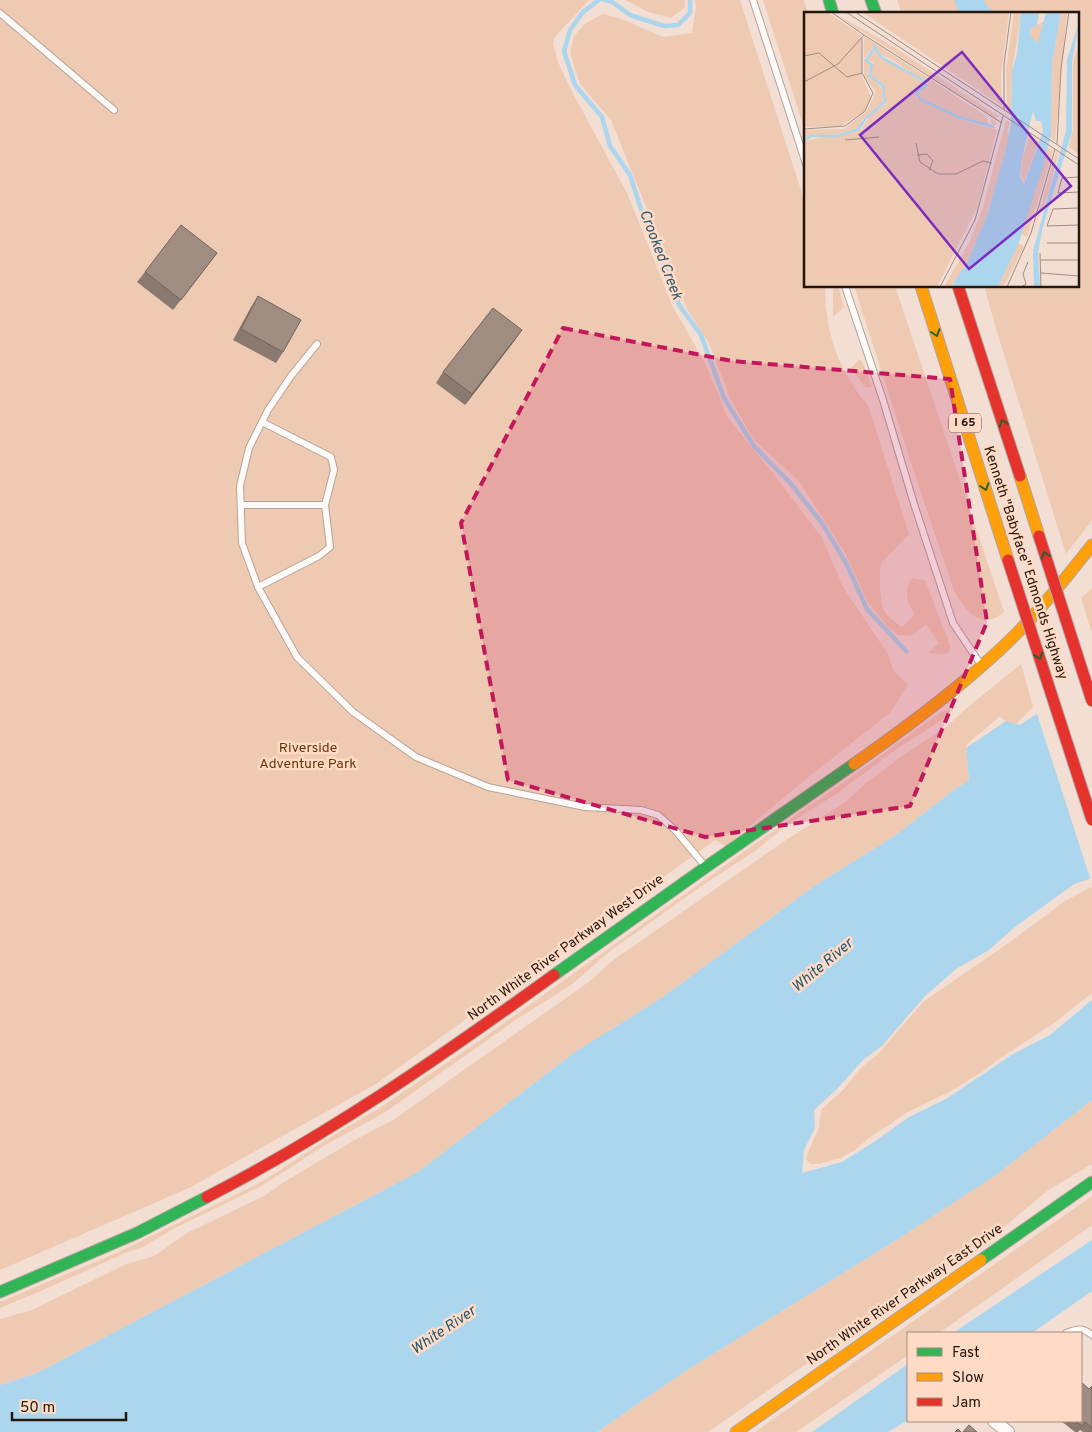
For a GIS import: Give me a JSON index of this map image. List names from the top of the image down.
{
  "streets": {
    "main road": [
      "I 65",
      "Kenneth \"Babyface\" Edmonds Highway",
      "North White River Parkway West Drive",
      "North White River Parkway East Drive"
    ]
  },
  "water": ["Crooked Creek", "White River"],
  "parks": ["Riverside Adventure Park"],
  "legend": ["Fast", "Slow", "Jam"],
  "scale_bar": "50 m"
}
